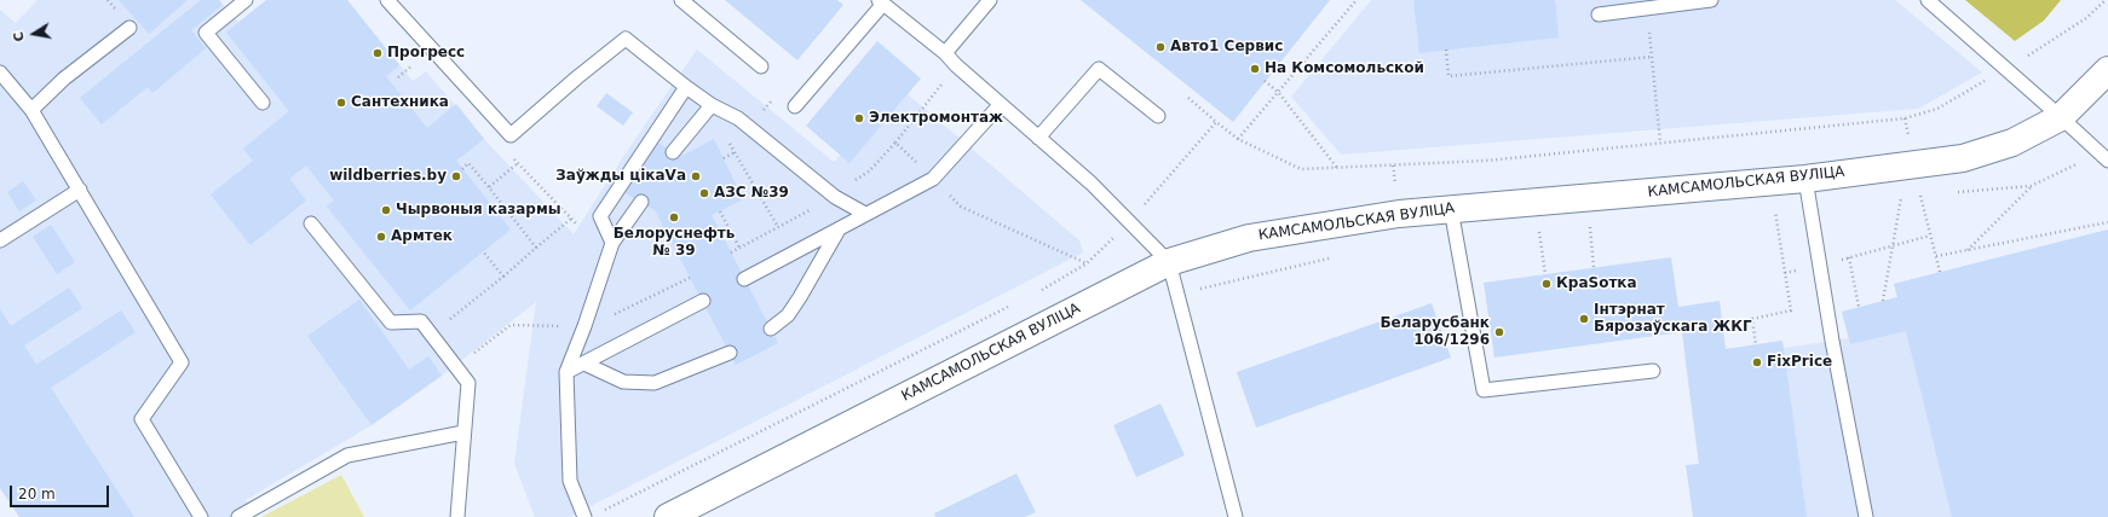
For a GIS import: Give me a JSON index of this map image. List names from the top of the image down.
{
  "streets": {
    "main road": ["КАМСАМОЛЬСКАЯ ВУЛІЦА"]
  },
  "places": [
    "Авто1 Сервис",
    "Прогресс",
    "На Комсомольской",
    "Сантехника",
    "Электромонтаж",
    "wildberries.by",
    "Заўжды цікаVа",
    "АЗС №39",
    "Чырвоныя казармы",
    "Белоруснефть № 39",
    "Армтек",
    "КраSотка",
    "Інтэрнат Бярозаўскага ЖКГ",
    "Беларусбанк 106/1296",
    "FixPrice"
  ],
  "scale_bar": "20 m",
  "north": "left"
}
